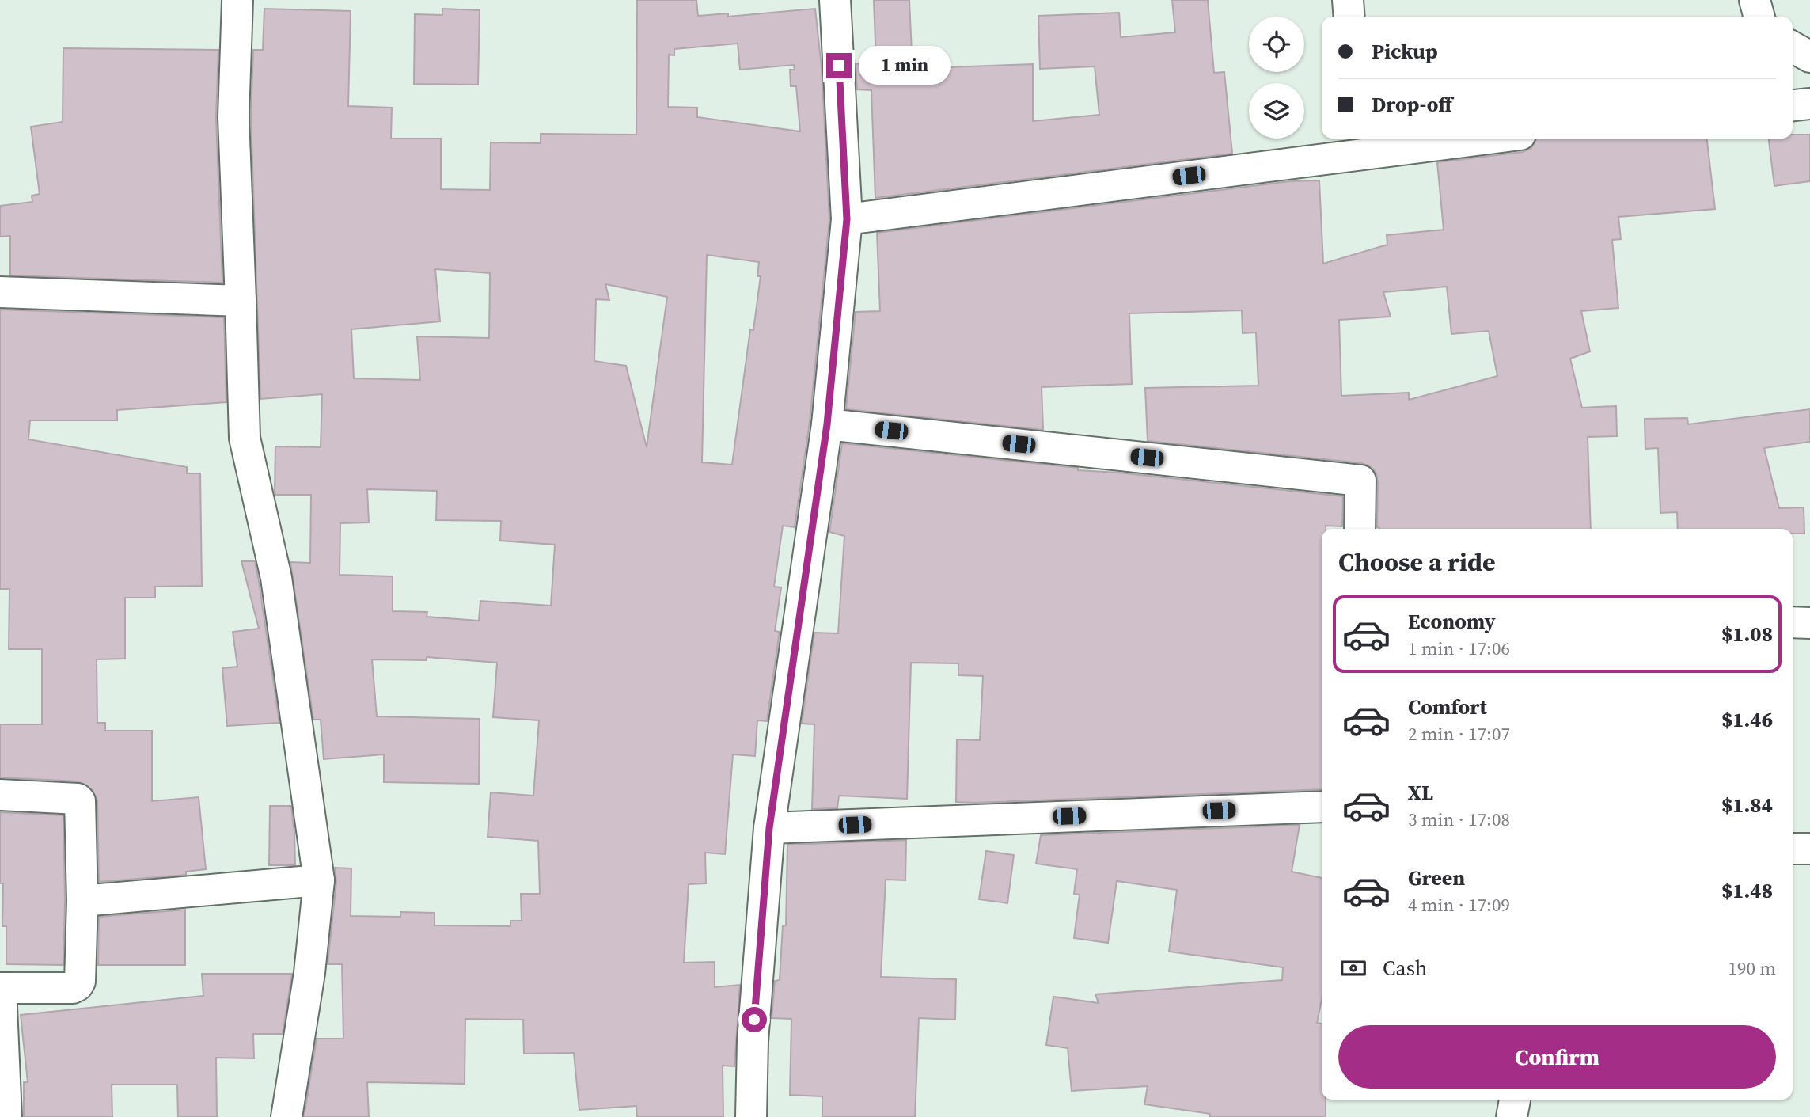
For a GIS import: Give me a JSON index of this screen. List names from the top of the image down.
{
  "page": {
    "banner": ["Pickup", "Drop-off"],
    "bubble": "1 min",
    "heading": "Choose a ride",
    "list": [
      {
        "name": "Economy",
        "note": "1 min · 17:06",
        "value": "$1.08"
      },
      {
        "name": "Comfort",
        "note": "2 min · 17:07",
        "value": "$1.46"
      },
      {
        "name": "XL",
        "note": "3 min · 17:08",
        "value": "$1.84"
      },
      {
        "name": "Green",
        "note": "4 min · 17:09",
        "value": "$1.48"
      }
    ],
    "pay": ["Cash", "190 m"],
    "buttons": "Confirm"
  }
}
